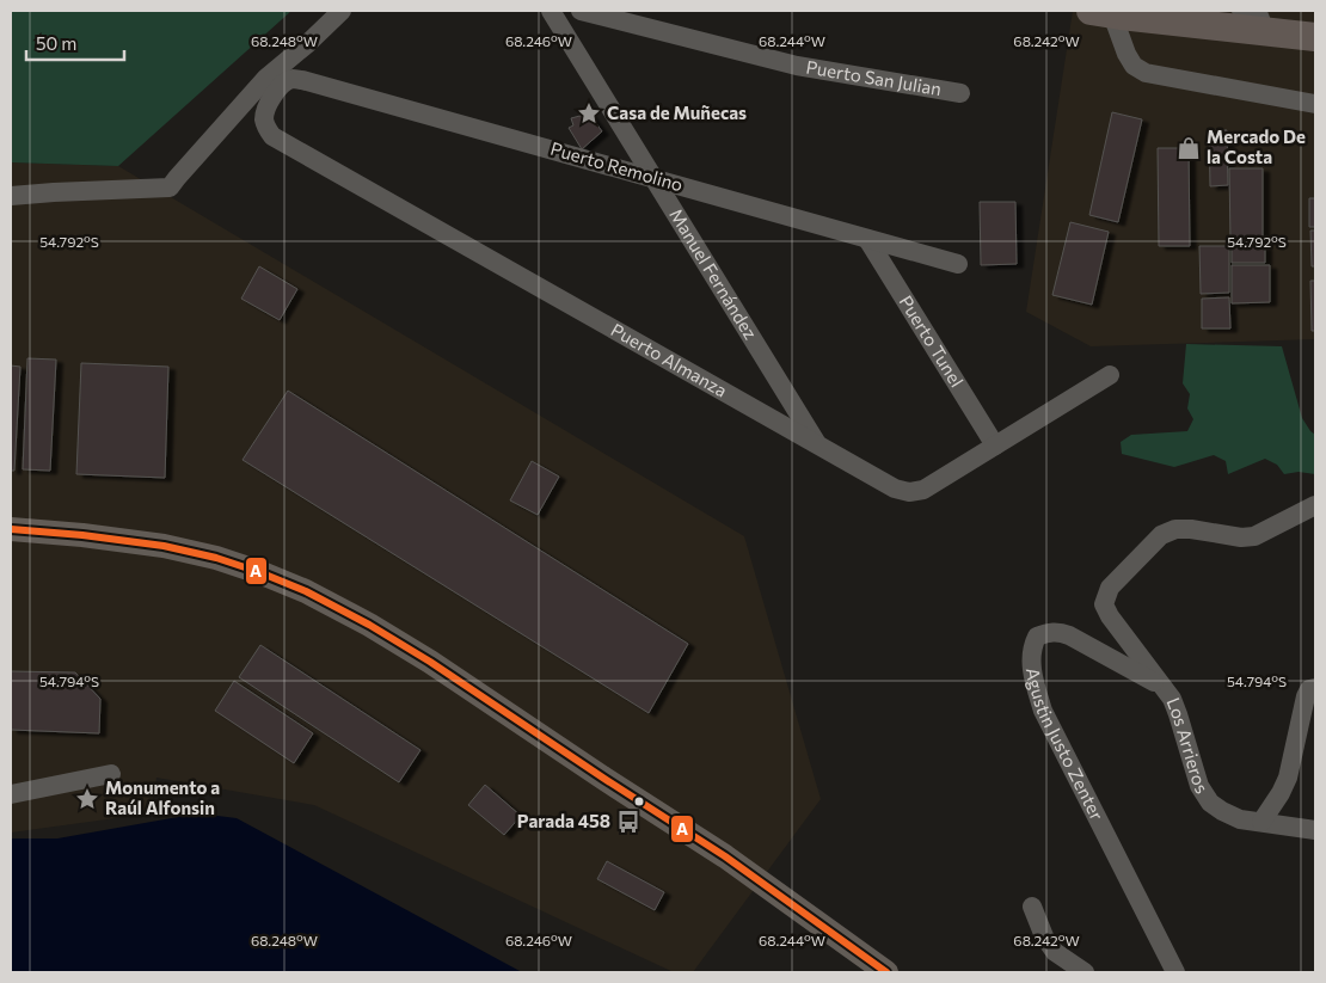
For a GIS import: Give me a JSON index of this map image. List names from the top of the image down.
{
  "streets": {
    "street": [
      "Puerto San Julian",
      "Puerto Remolino",
      "Manuel Fernández",
      "Puerto Tunel",
      "Puerto Almanza",
      "Agustin Justo Zenter",
      "Los Arrieros"
    ]
  },
  "crossings": [
    ["Puerto Remolino", "Manuel Fernández"],
    ["Puerto Remolino", "Puerto Tunel"],
    ["Puerto Remolino", "Puerto Almanza"],
    ["Manuel Fernández", "Puerto Almanza"],
    ["Puerto Tunel", "Puerto Almanza"],
    ["Agustin Justo Zenter", "Los Arrieros"]
  ],
  "places": {
    "place": ["Casa de Muñecas", "Monumento a Raúl Alfonsin"],
    "shop": ["Mercado De la Costa"],
    "bus stop": ["Parada 458"]
  },
  "lines": ["transit line A"],
  "scale_bar": "50 m",
  "coordinates": [
    "68.248°W",
    "68.246°W",
    "68.244°W",
    "68.242°W",
    "54.792°S",
    "54.794°S"
  ]
}
